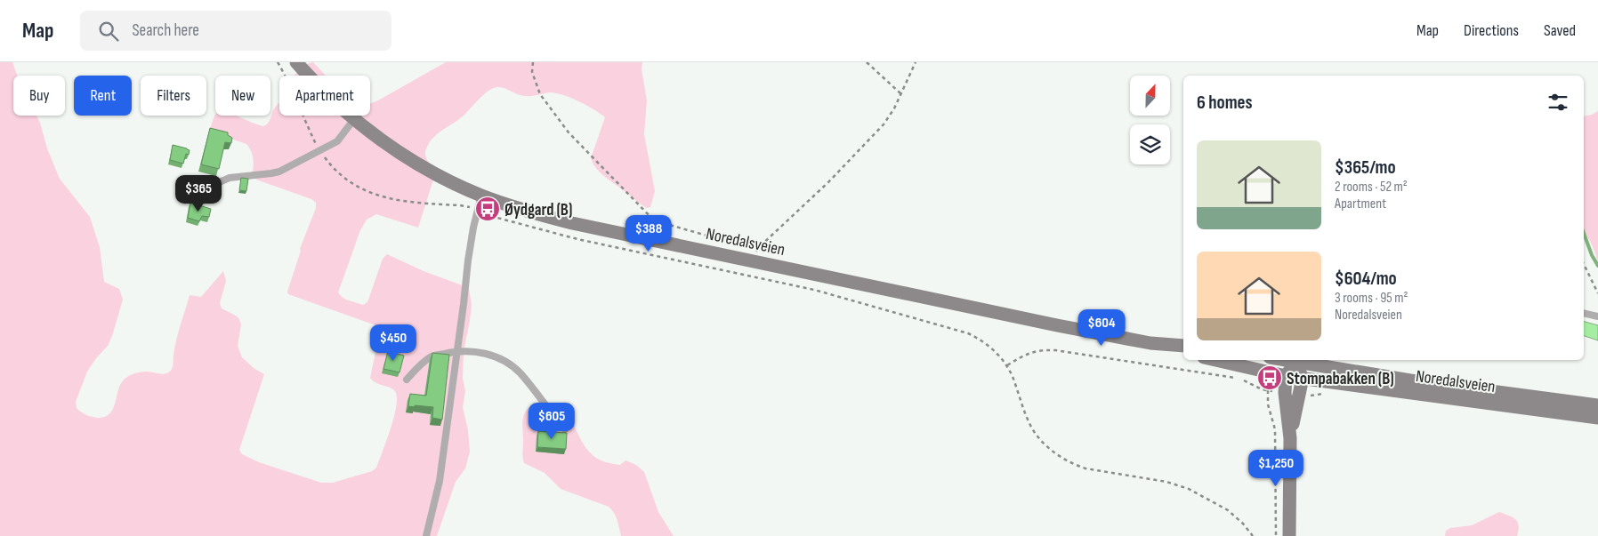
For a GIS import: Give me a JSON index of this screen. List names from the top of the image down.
{
  "streets": {
    "main road": ["Noredalsveien"]
  },
  "places": {
    "bus stop": ["Øydgard (B)", "Stompabakken (B)"]
  },
  "north": "top",
  "page": {
    "header": "Map",
    "search": "Search here",
    "nav": ["Map", "Directions", "Saved"],
    "chip": [
      "Buy",
      "Rent",
      "Filters",
      "New",
      "Apartment"
    ],
    "heading": "6 homes",
    "list": [
      {
        "name": "$365/mo",
        "note": "2 rooms · 52 m² · Apartment"
      },
      {
        "name": "$604/mo",
        "note": "3 rooms · 95 m² · Noredalsveien"
      }
    ],
    "price": [
      "$365",
      "$388",
      "$604",
      "$450",
      "$605",
      "$1,250"
    ]
  }
}
